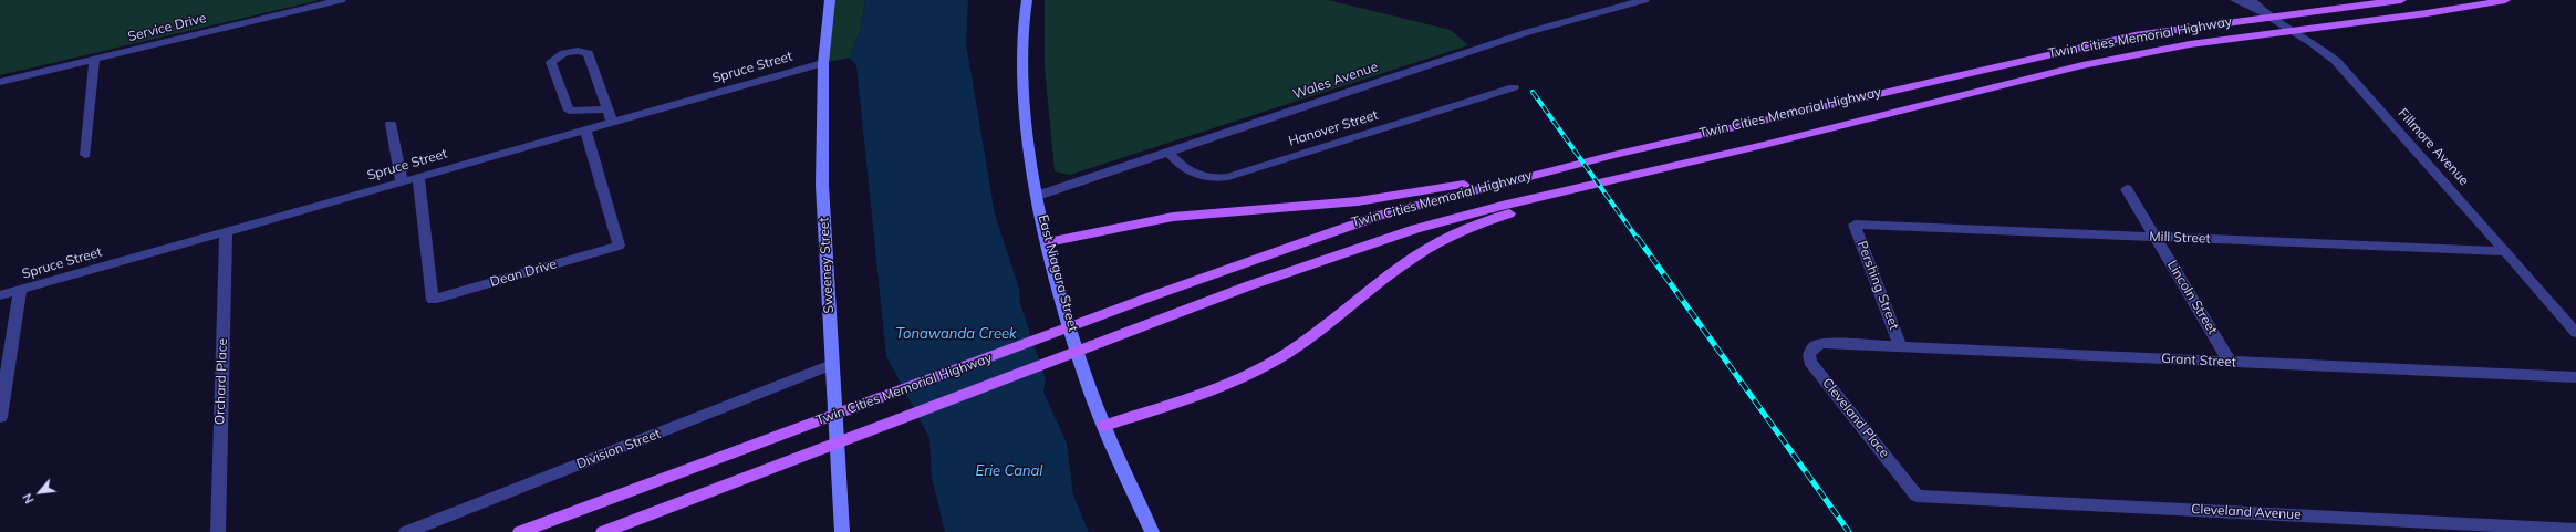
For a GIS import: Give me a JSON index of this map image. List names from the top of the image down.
{
  "streets": {
    "main road": ["Twin Cities Memorial Highway"],
    "street": [
      "Service Drive",
      "Spruce Street",
      "Wales Avenue",
      "Hanover Street",
      "Fillmore Avenue",
      "Mill Street",
      "Sweeney Street",
      "Dean Drive",
      "East Niagara Street",
      "Pershing Street",
      "Lincoln Street",
      "Grant Street",
      "Orchard Place",
      "Cleveland Place",
      "Division Street",
      "Cleveland Avenue"
    ]
  },
  "crossings": [
    ["Twin Cities Memorial Highway", "Fillmore Avenue"],
    ["Spruce Street", "Sweeney Street"],
    ["Spruce Street", "Dean Drive"],
    ["Spruce Street", "Orchard Place"],
    ["Wales Avenue", "Hanover Street"],
    ["Wales Avenue", "East Niagara Street"],
    ["Fillmore Avenue", "Mill Street"],
    ["Mill Street", "Pershing Street"],
    ["Mill Street", "Lincoln Street"],
    ["Sweeney Street", "Division Street"],
    ["Pershing Street", "Grant Street"],
    ["Lincoln Street", "Grant Street"],
    ["Grant Street", "Cleveland Place"],
    ["Cleveland Place", "Cleveland Avenue"]
  ],
  "water": ["Tonawanda Creek", "Erie Canal"],
  "north": "bottom left"
}
